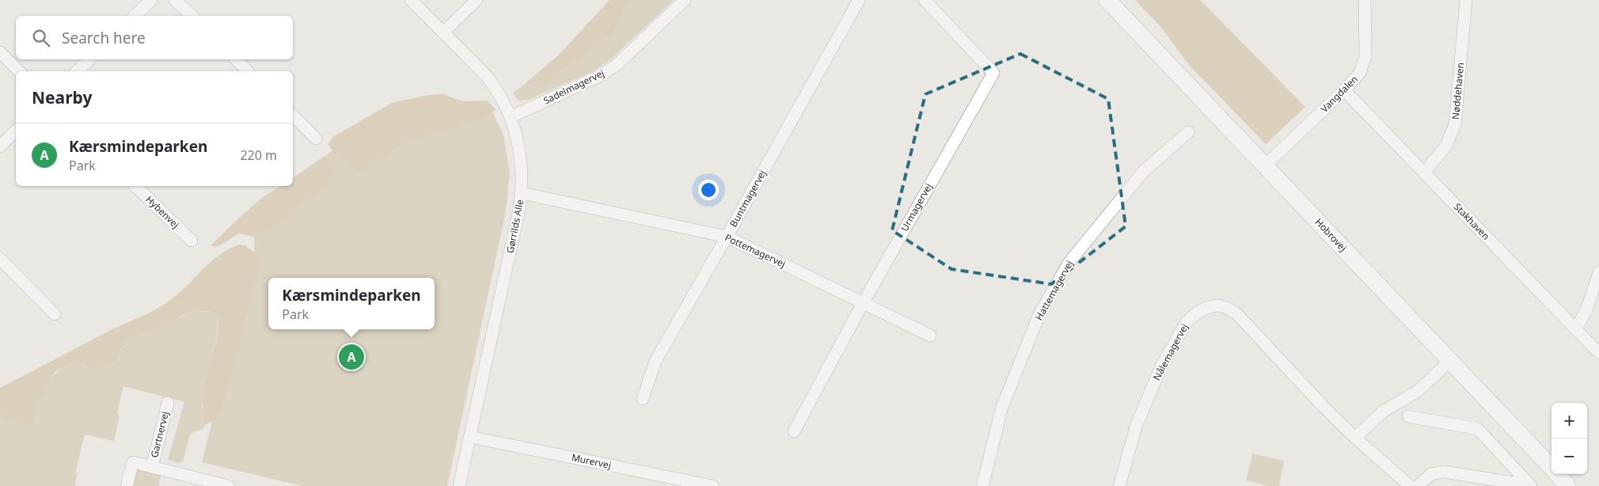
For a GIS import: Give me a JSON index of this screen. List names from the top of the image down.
{
  "streets": {
    "main road": ["Hobrovej"],
    "street": [
      "Sadelmagervej",
      "Nøddehaven",
      "Vangdalen",
      "Buntmagervej",
      "Urmagervej",
      "Hybenvej",
      "Stakhaven",
      "Gørrilds Alle",
      "Pottemagervej",
      "Hattemagervej",
      "Nålemagervej",
      "Gartnervej",
      "Murervej"
    ]
  },
  "crossings": [
    ["Sadelmagervej", "Gørrilds Alle"],
    ["Nøddehaven", "Stakhaven"],
    ["Vangdalen", "Stakhaven"],
    ["Vangdalen", "Hobrovej"],
    ["Buntmagervej", "Pottemagervej"],
    ["Urmagervej", "Pottemagervej"],
    ["Gørrilds Alle", "Pottemagervej"],
    ["Gørrilds Alle", "Murervej"]
  ],
  "page": {
    "search": "Search here",
    "heading": "Nearby",
    "list": [
      {
        "mark": "A",
        "name": "Kærsmindeparken",
        "note": "Park",
        "value": "220 m"
      }
    ],
    "popup": ["Kærsmindeparken", "Park"],
    "pins": "A",
    "map_buttons": ["+", "−"]
  }
}
